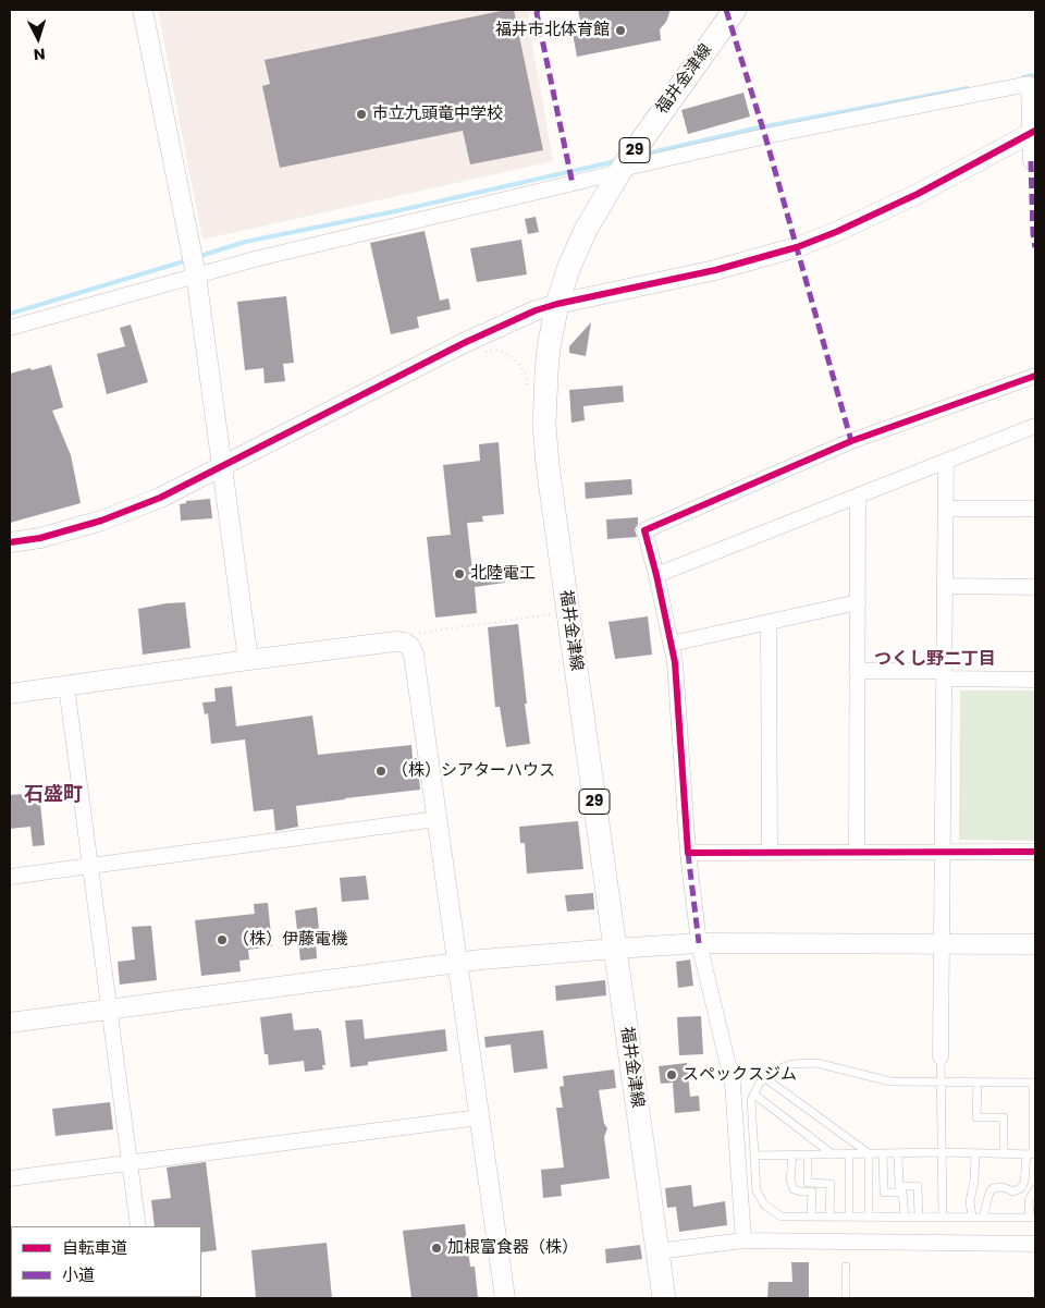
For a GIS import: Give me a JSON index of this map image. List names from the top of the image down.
{
  "streets": {
    "main road": ["福井金津線", "29"]
  },
  "districts": ["つくし野二丁目", "石盛町"],
  "places": [
    "福井市北体育館",
    "市立九頭竜中学校",
    "北陸電工",
    "（株）シアターハウス",
    "（株）伊藤電機",
    "スペックスジム",
    "加根富食器（株）"
  ],
  "legend": ["自転車道", "小道"],
  "north": "bottom"
}
